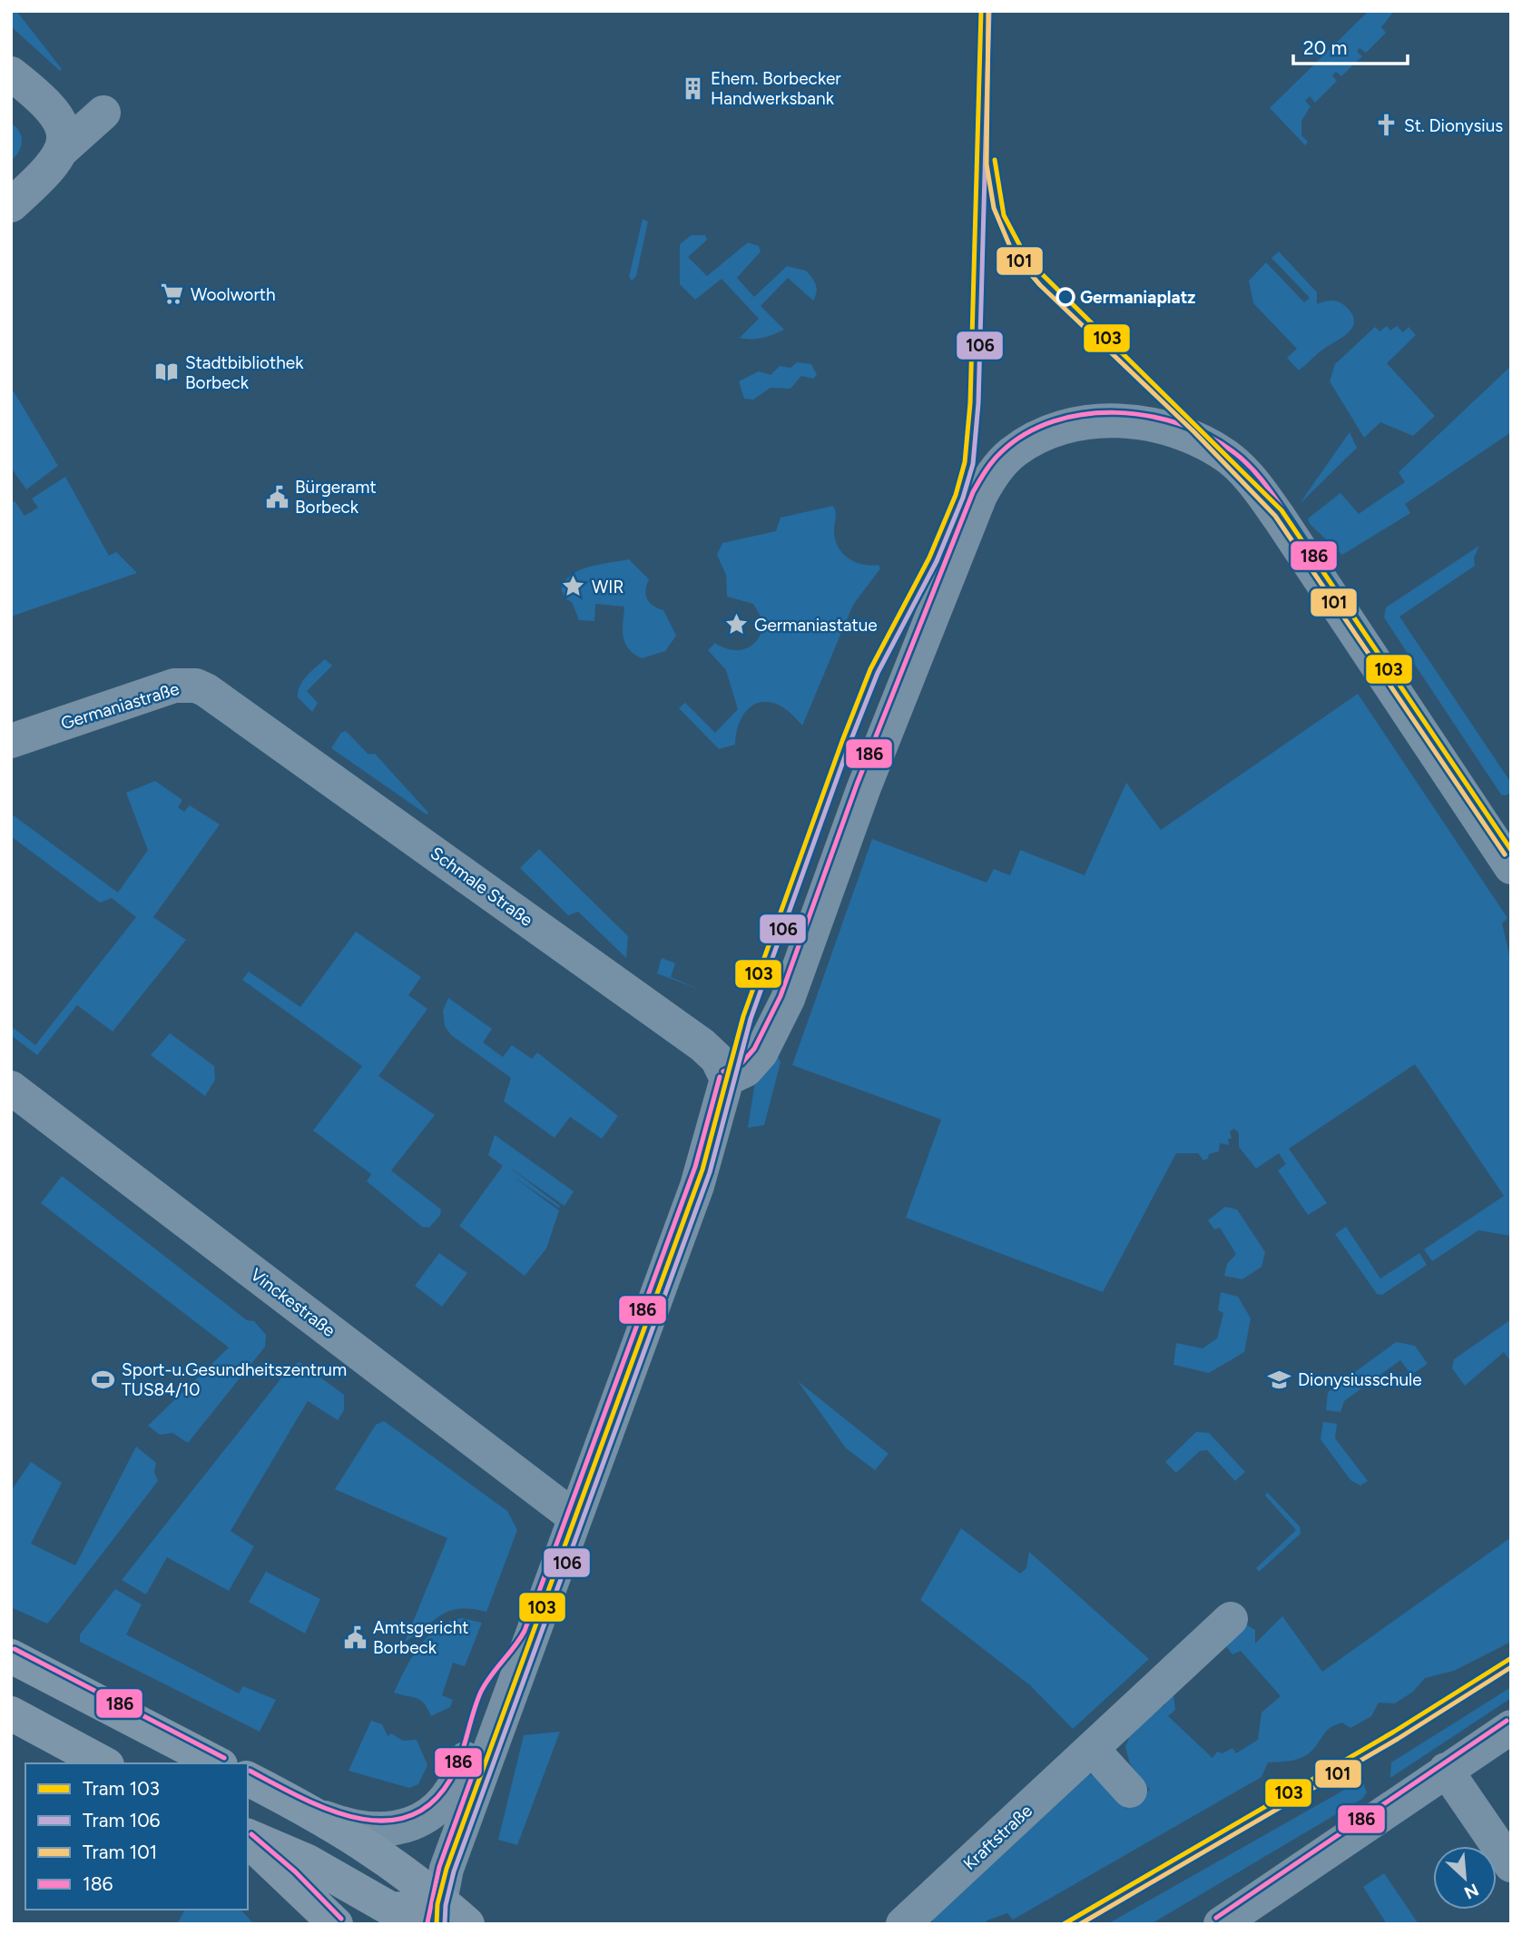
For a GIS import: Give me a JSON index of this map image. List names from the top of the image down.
{
  "streets": {
    "street": [
      "Germaniastraße",
      "Schmale Straße",
      "Vinckestraße",
      "Kraftstraße"
    ]
  },
  "crossings": [
    ["Germaniastraße", "Schmale Straße"]
  ],
  "places": {
    "building": ["Ehem. Borbecker Handwerksbank"],
    "church": ["St. Dionysius"],
    "supermarket": ["Woolworth"],
    "other": ["Germaniaplatz"],
    "library": ["Stadtbibliothek Borbeck"],
    "public building": ["Bürgeramt Borbeck", "Amtsgericht Borbeck"],
    "place": ["WIR", "Germaniastatue"],
    "sports": ["Sport-u.Gesundheitszentrum TUS84/10"],
    "school or university": ["Dionysiusschule"]
  },
  "lines": [
    "tram line 103",
    "tram line 106",
    "tram line 101",
    "transit line 186"
  ],
  "legend": [
    "Tram 103",
    "Tram 106",
    "Tram 101",
    "186"
  ],
  "scale_bar": "20 m",
  "north": "bottom right"
}
